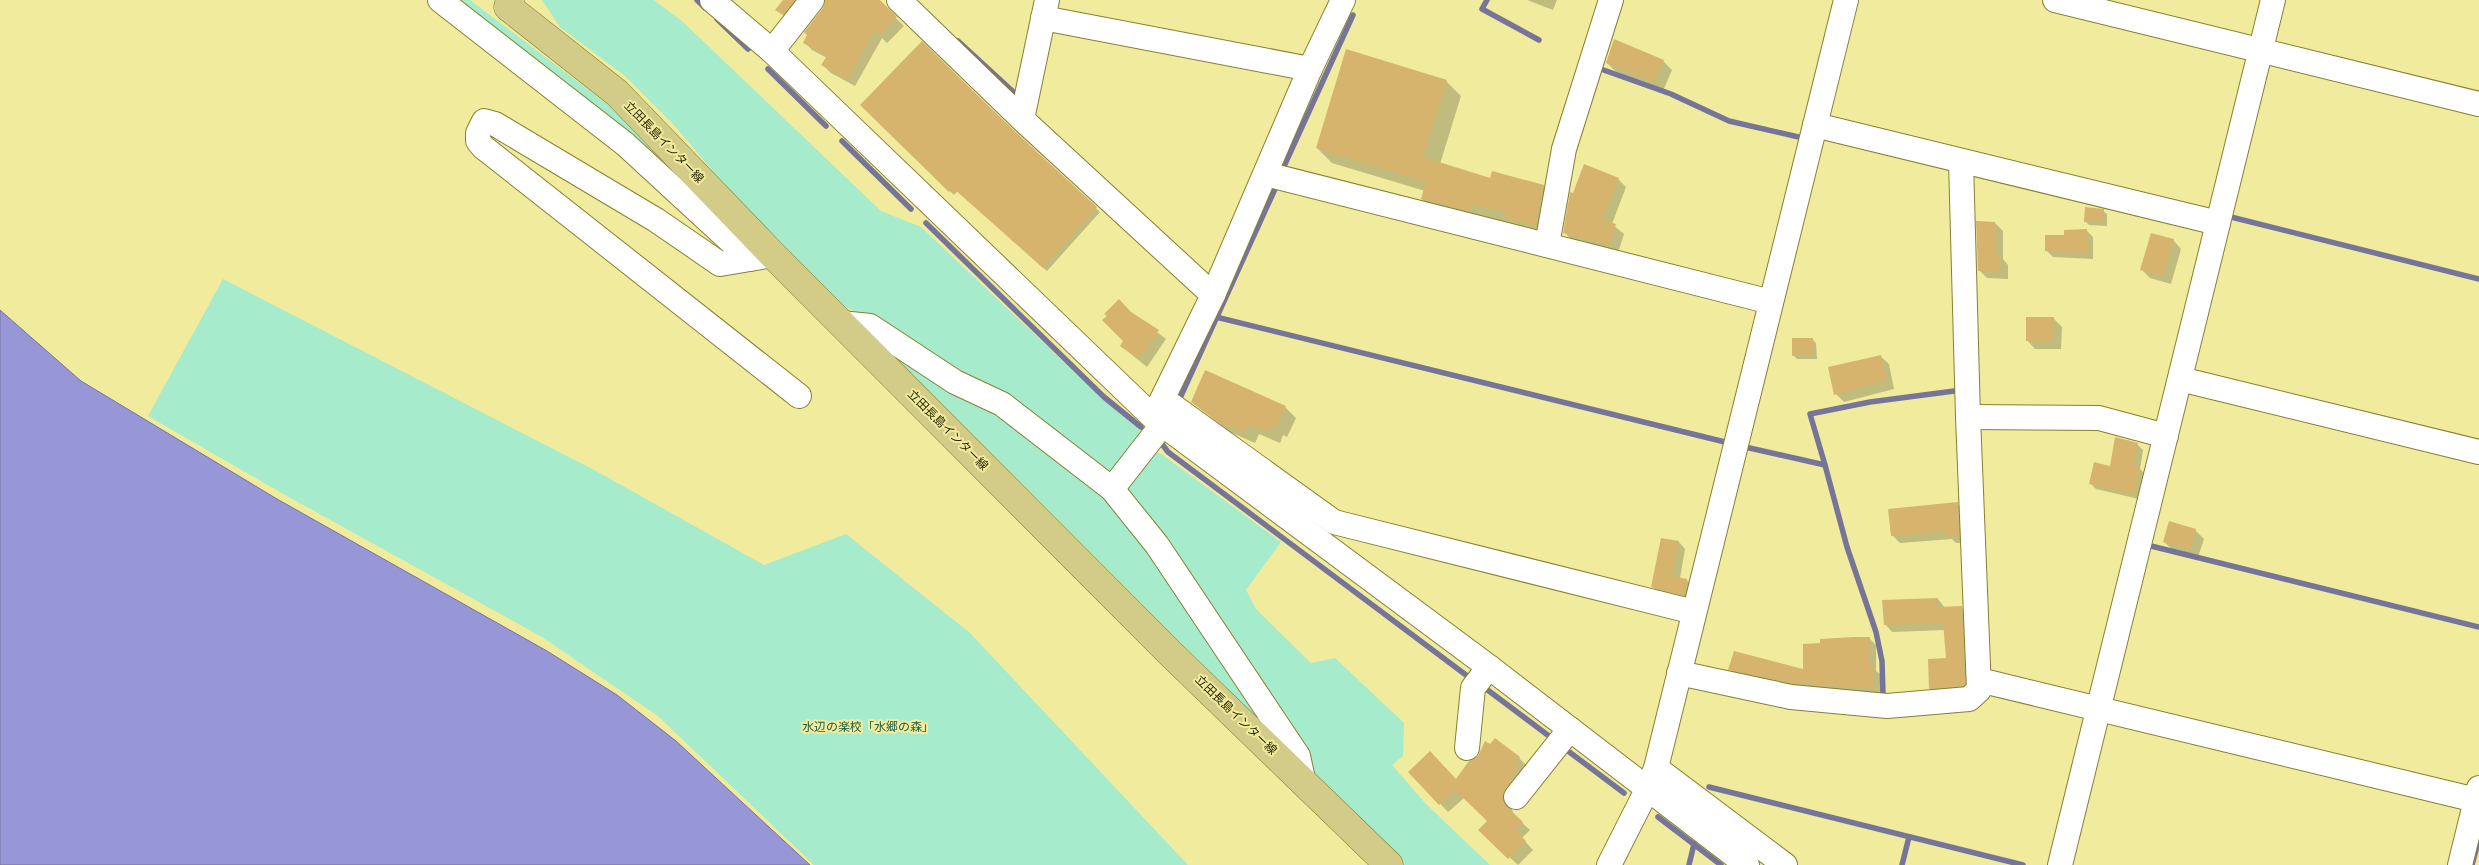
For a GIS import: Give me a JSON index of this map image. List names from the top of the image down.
{
  "streets": {
    "main road": ["立田長島インター線"]
  },
  "parks": ["水辺の楽校「水郷の森」"]
}
